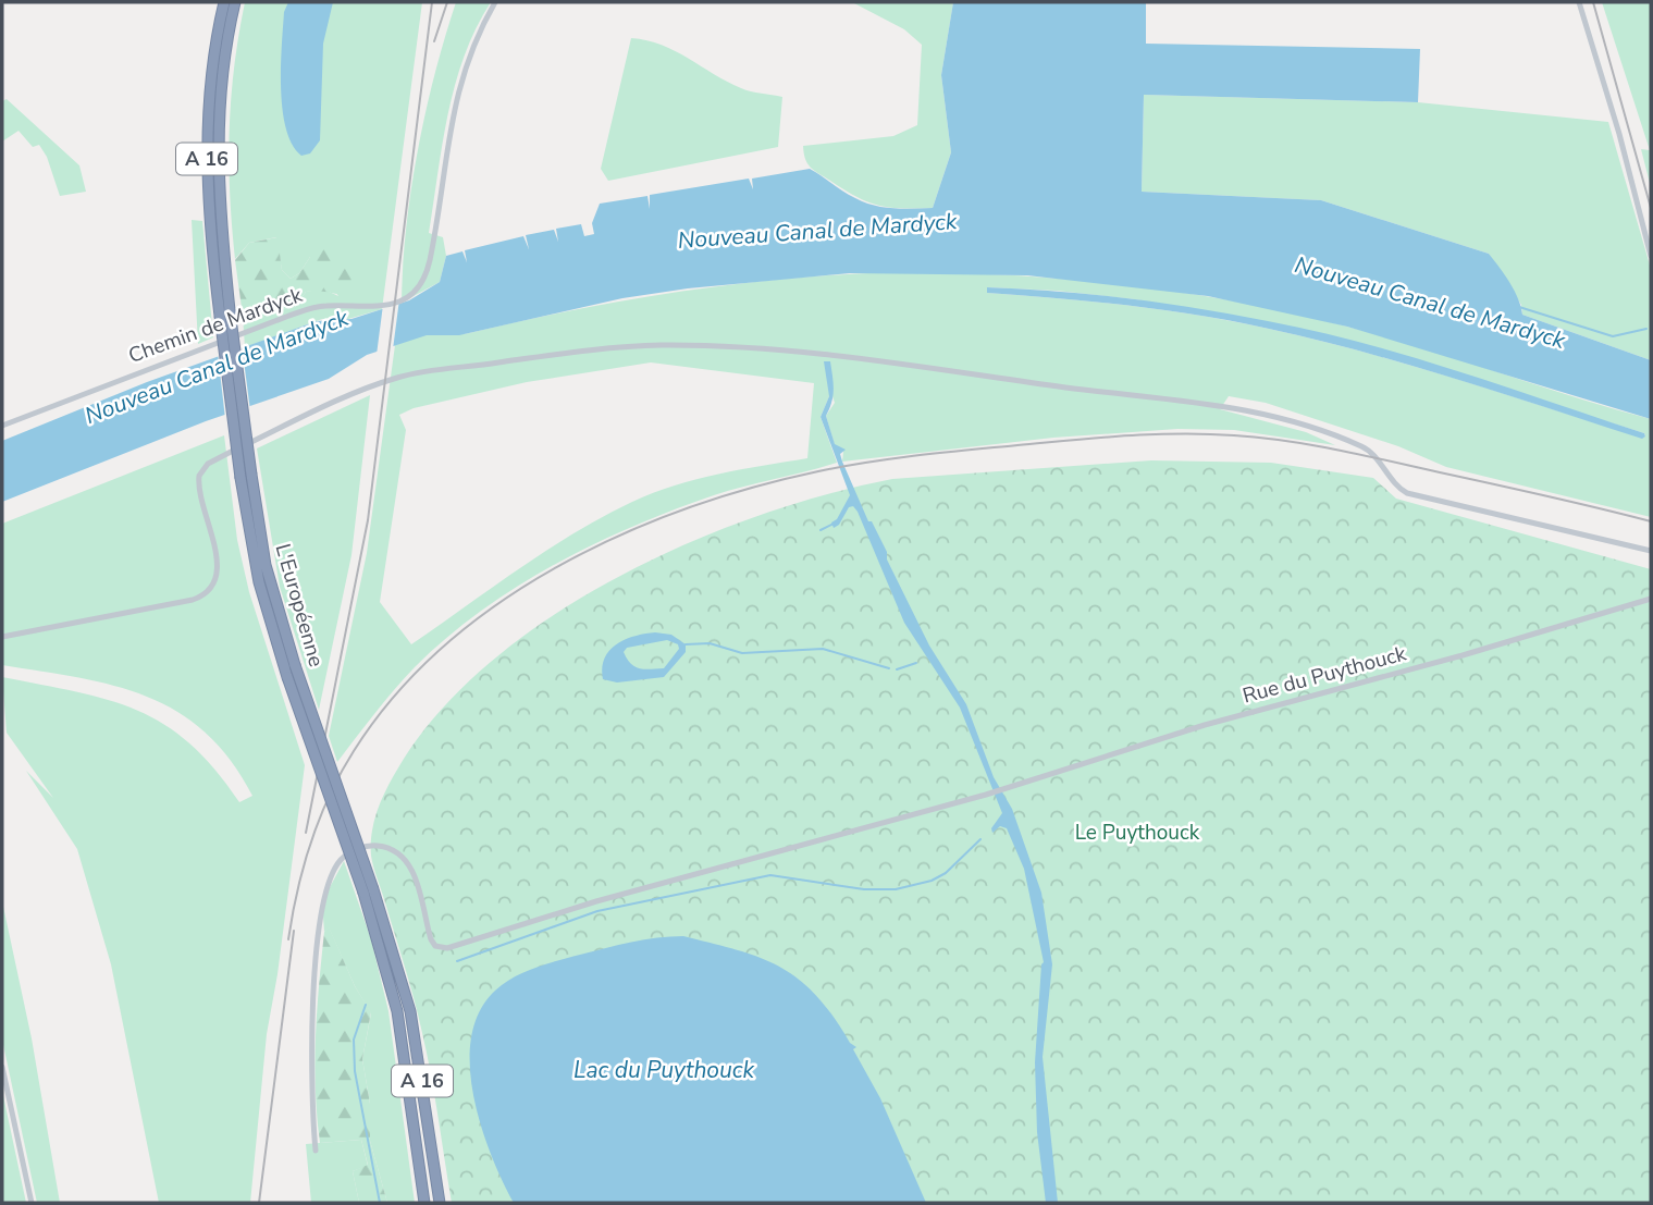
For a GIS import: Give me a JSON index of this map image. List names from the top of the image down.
{
  "streets": {
    "highway": ["A 16", "L'Européenne"],
    "street": ["Chemin de Mardyck", "Rue du Puythouck"]
  },
  "water": ["Nouveau Canal de Mardyck", "Lac du Puythouck"],
  "parks": ["Le Puythouck"]
}
